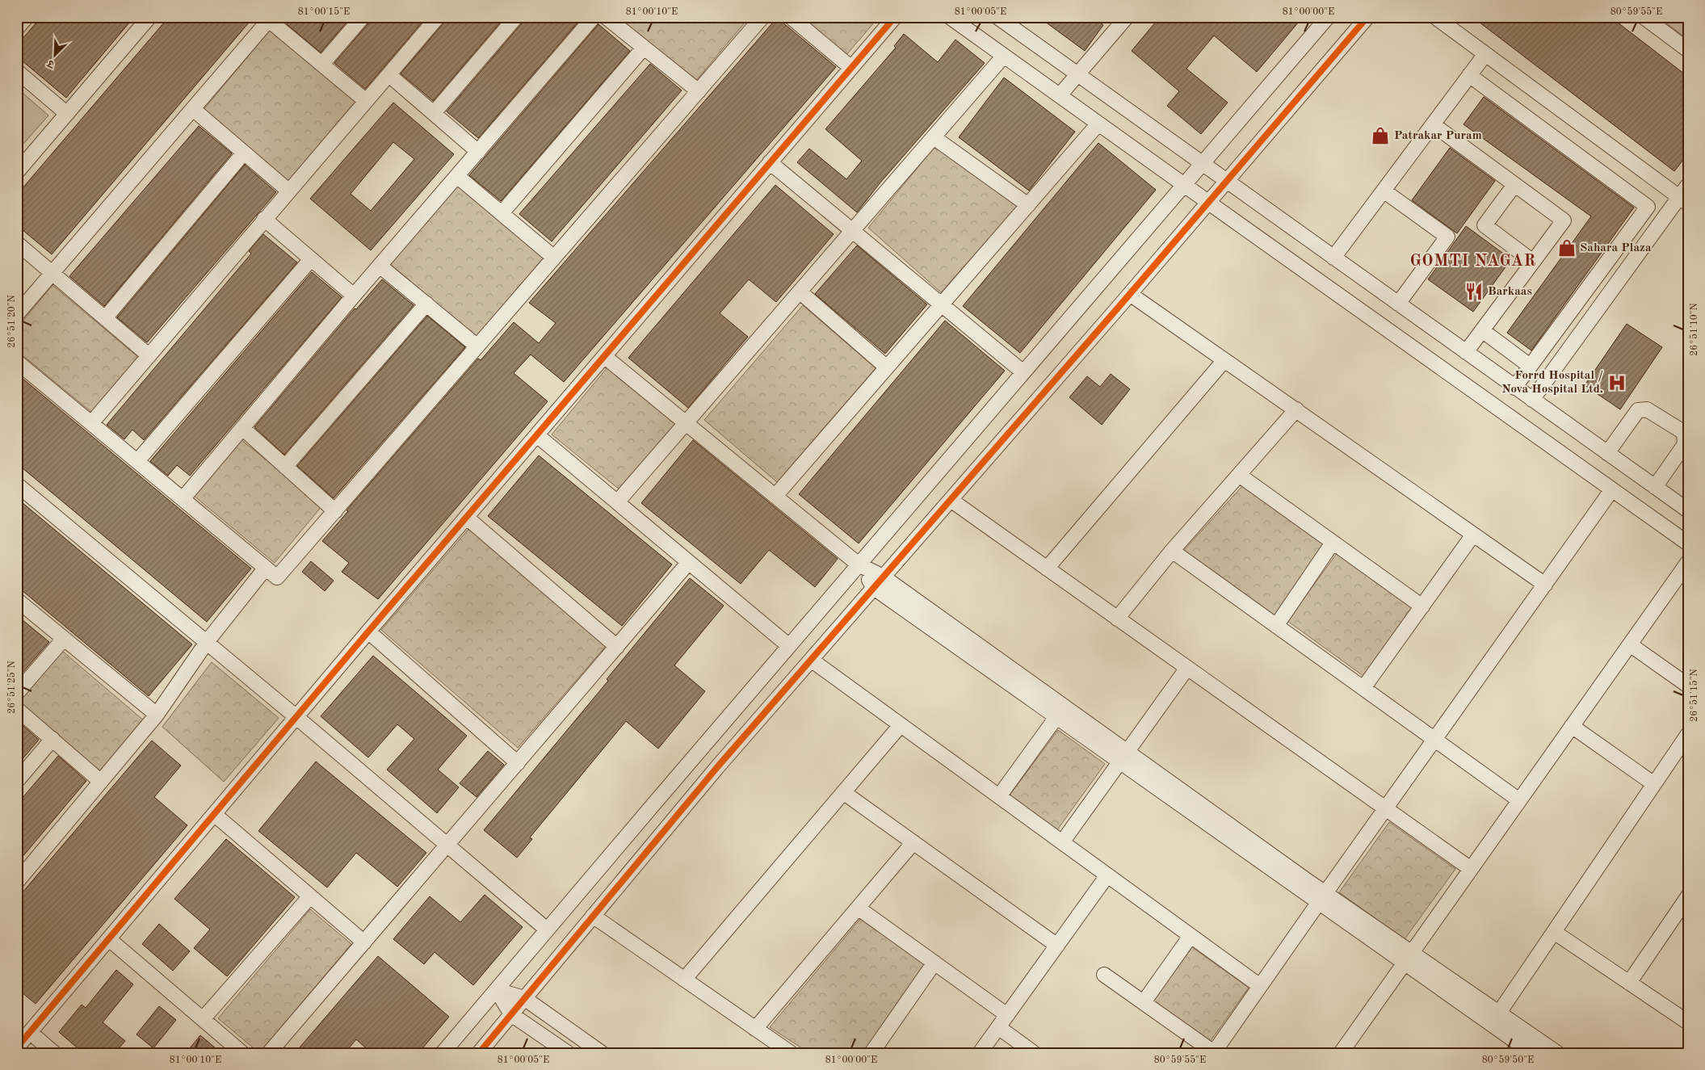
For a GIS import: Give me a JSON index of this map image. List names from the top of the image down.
{
  "districts": ["GOMTI NAGAR"],
  "places": {
    "shop": ["Patrakar Puram", "Sahara Plaza"],
    "restaurant": ["Barkaas"],
    "hospital": ["Forrd Hospital / Nova Hospital Ltd."]
  },
  "north": "bottom left",
  "coordinates": [
    "81°00'15\"E",
    "81°00'10\"E",
    "81°00'05\"E",
    "81°00'00\"E",
    "80°59'55\"E",
    "26°51'20\"N",
    "26°51'10\"N",
    "26°51'25\"N",
    "26°51'15\"N",
    "80°59'50\"E"
  ]
}
